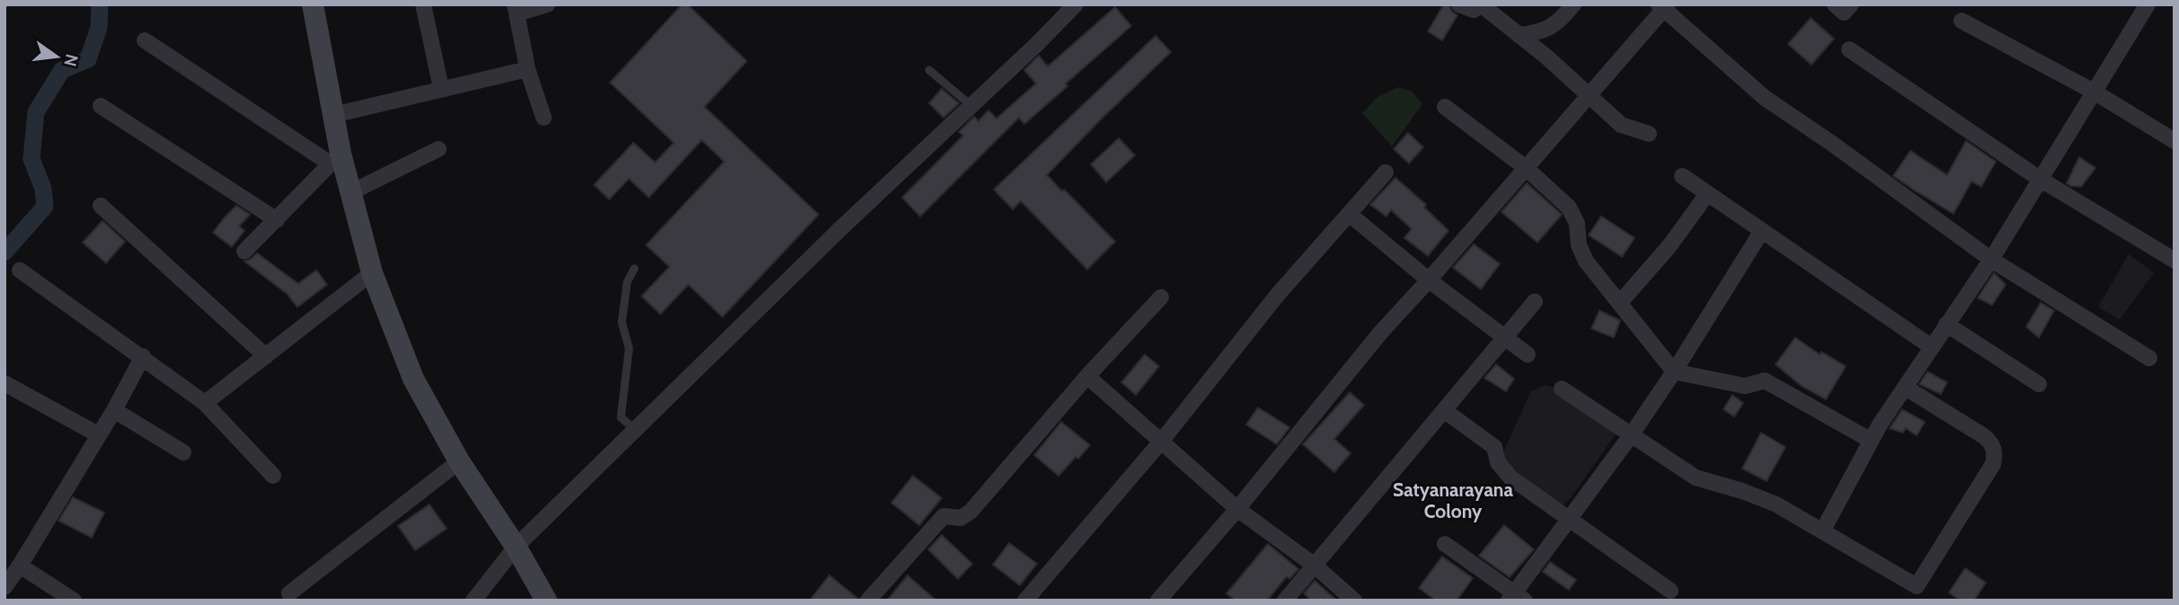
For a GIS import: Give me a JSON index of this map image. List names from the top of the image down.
{
  "districts": ["Satyanarayana Colony"],
  "north": "right"
}
